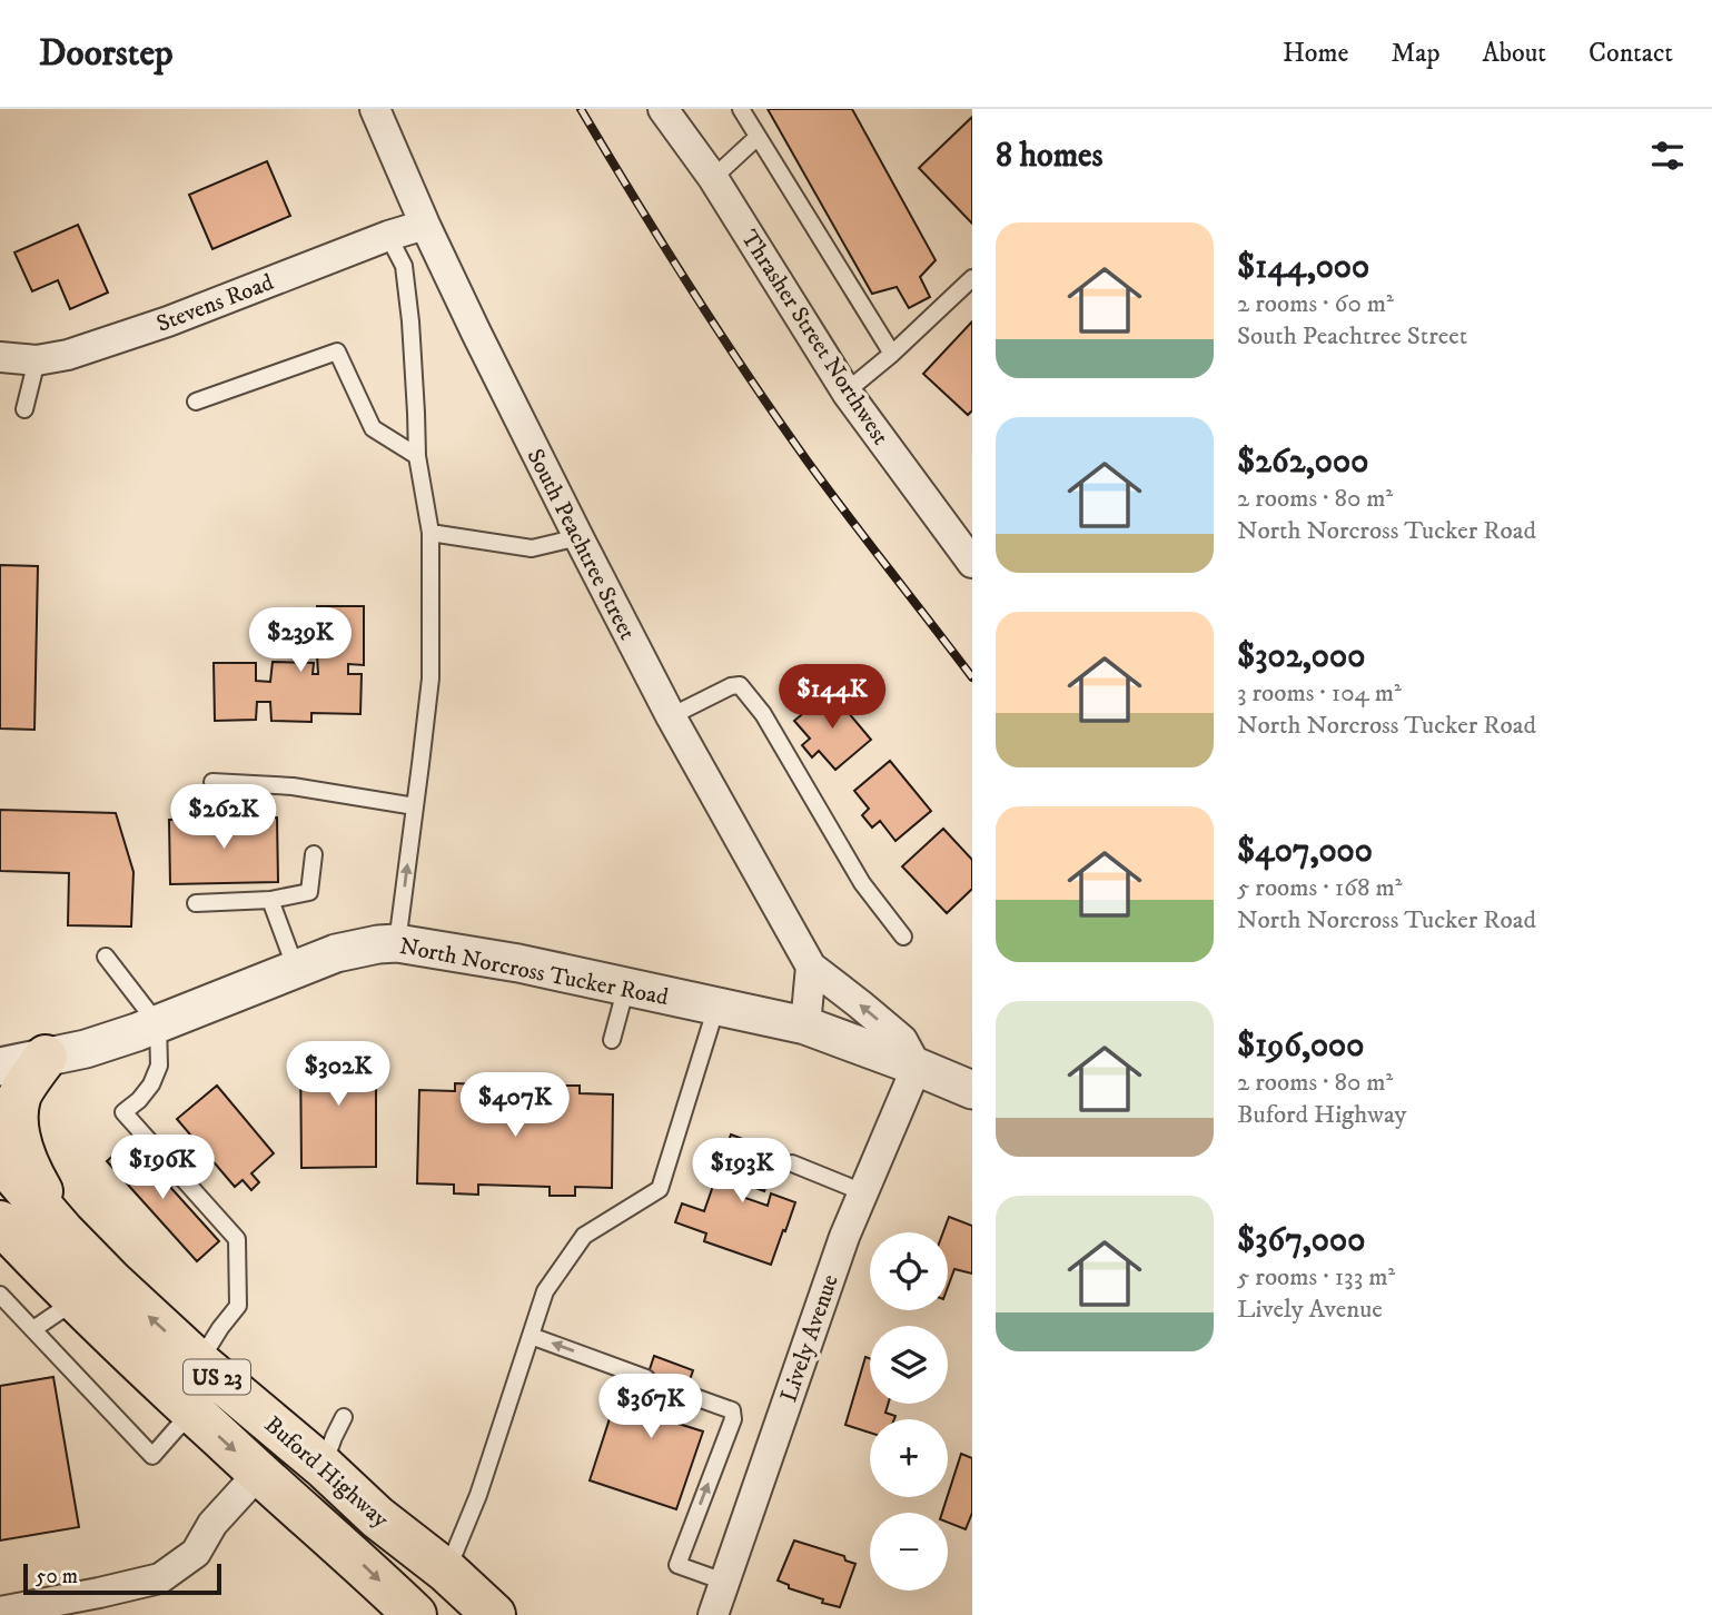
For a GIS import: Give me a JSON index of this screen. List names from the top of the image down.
{
  "streets": {
    "main road": ["US 23", "Buford Highway"],
    "street": [
      "Stevens Road",
      "Thrasher Street Northwest",
      "South Peachtree Street",
      "North Norcross Tucker Road",
      "Lively Avenue"
    ]
  },
  "crossings": [
    ["Stevens Road", "South Peachtree Street"],
    ["South Peachtree Street", "Lively Avenue"]
  ],
  "scale_bar": "50 m",
  "page": {
    "header": "Doorstep",
    "nav": [
      "Home",
      "Map",
      "About",
      "Contact"
    ],
    "heading": "8 homes",
    "list": [
      {
        "name": "$144,000",
        "note": "2 rooms · 60 m² · South Peachtree Street"
      },
      {
        "name": "$262,000",
        "note": "2 rooms · 80 m² · North Norcross Tucker Road"
      },
      {
        "name": "$302,000",
        "note": "3 rooms · 104 m² · North Norcross Tucker Road"
      },
      {
        "name": "$407,000",
        "note": "5 rooms · 168 m² · North Norcross Tucker Road"
      },
      {
        "name": "$196,000",
        "note": "2 rooms · 80 m² · Buford Highway"
      },
      {
        "name": "$367,000",
        "note": "5 rooms · 133 m² · Lively Avenue"
      }
    ],
    "price": [
      "$239K",
      "$144K",
      "$262K",
      "$302K",
      "$407K",
      "$196K",
      "$193K",
      "$367K"
    ],
    "map_buttons": ["+", "−"],
    "scale": "50 m"
  }
}
